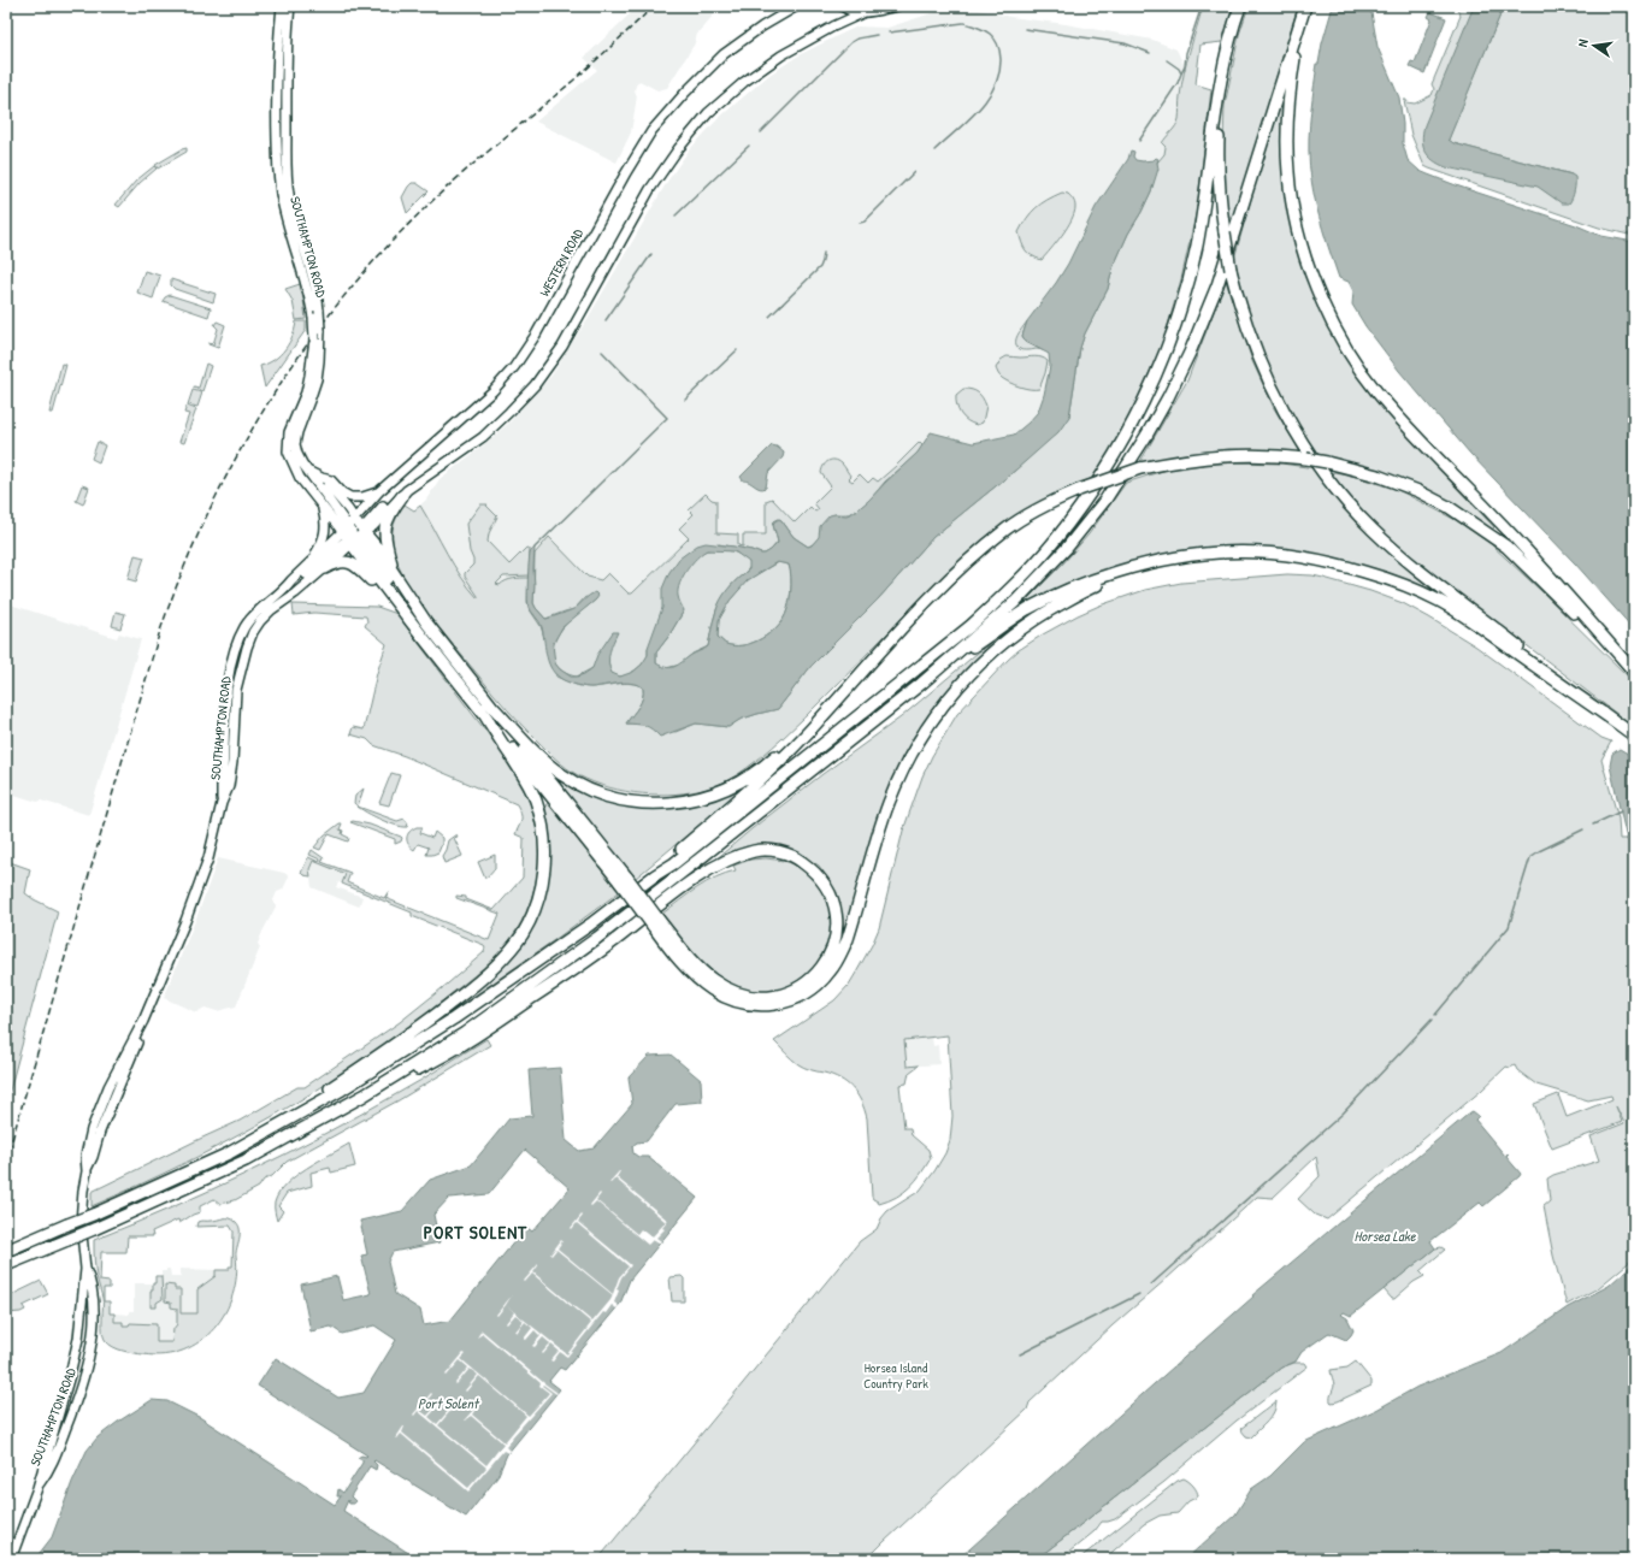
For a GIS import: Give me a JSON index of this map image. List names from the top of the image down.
{
  "streets": {
    "main road": ["SOUTHAMPTON ROAD", "WESTERN ROAD"]
  },
  "crossings": [
    ["SOUTHAMPTON ROAD", "WESTERN ROAD"]
  ],
  "districts": ["PORT SOLENT"],
  "water": ["Horsea Lake", "Port Solent"],
  "parks": ["Horsea Island Country Park"],
  "north": "left"
}
